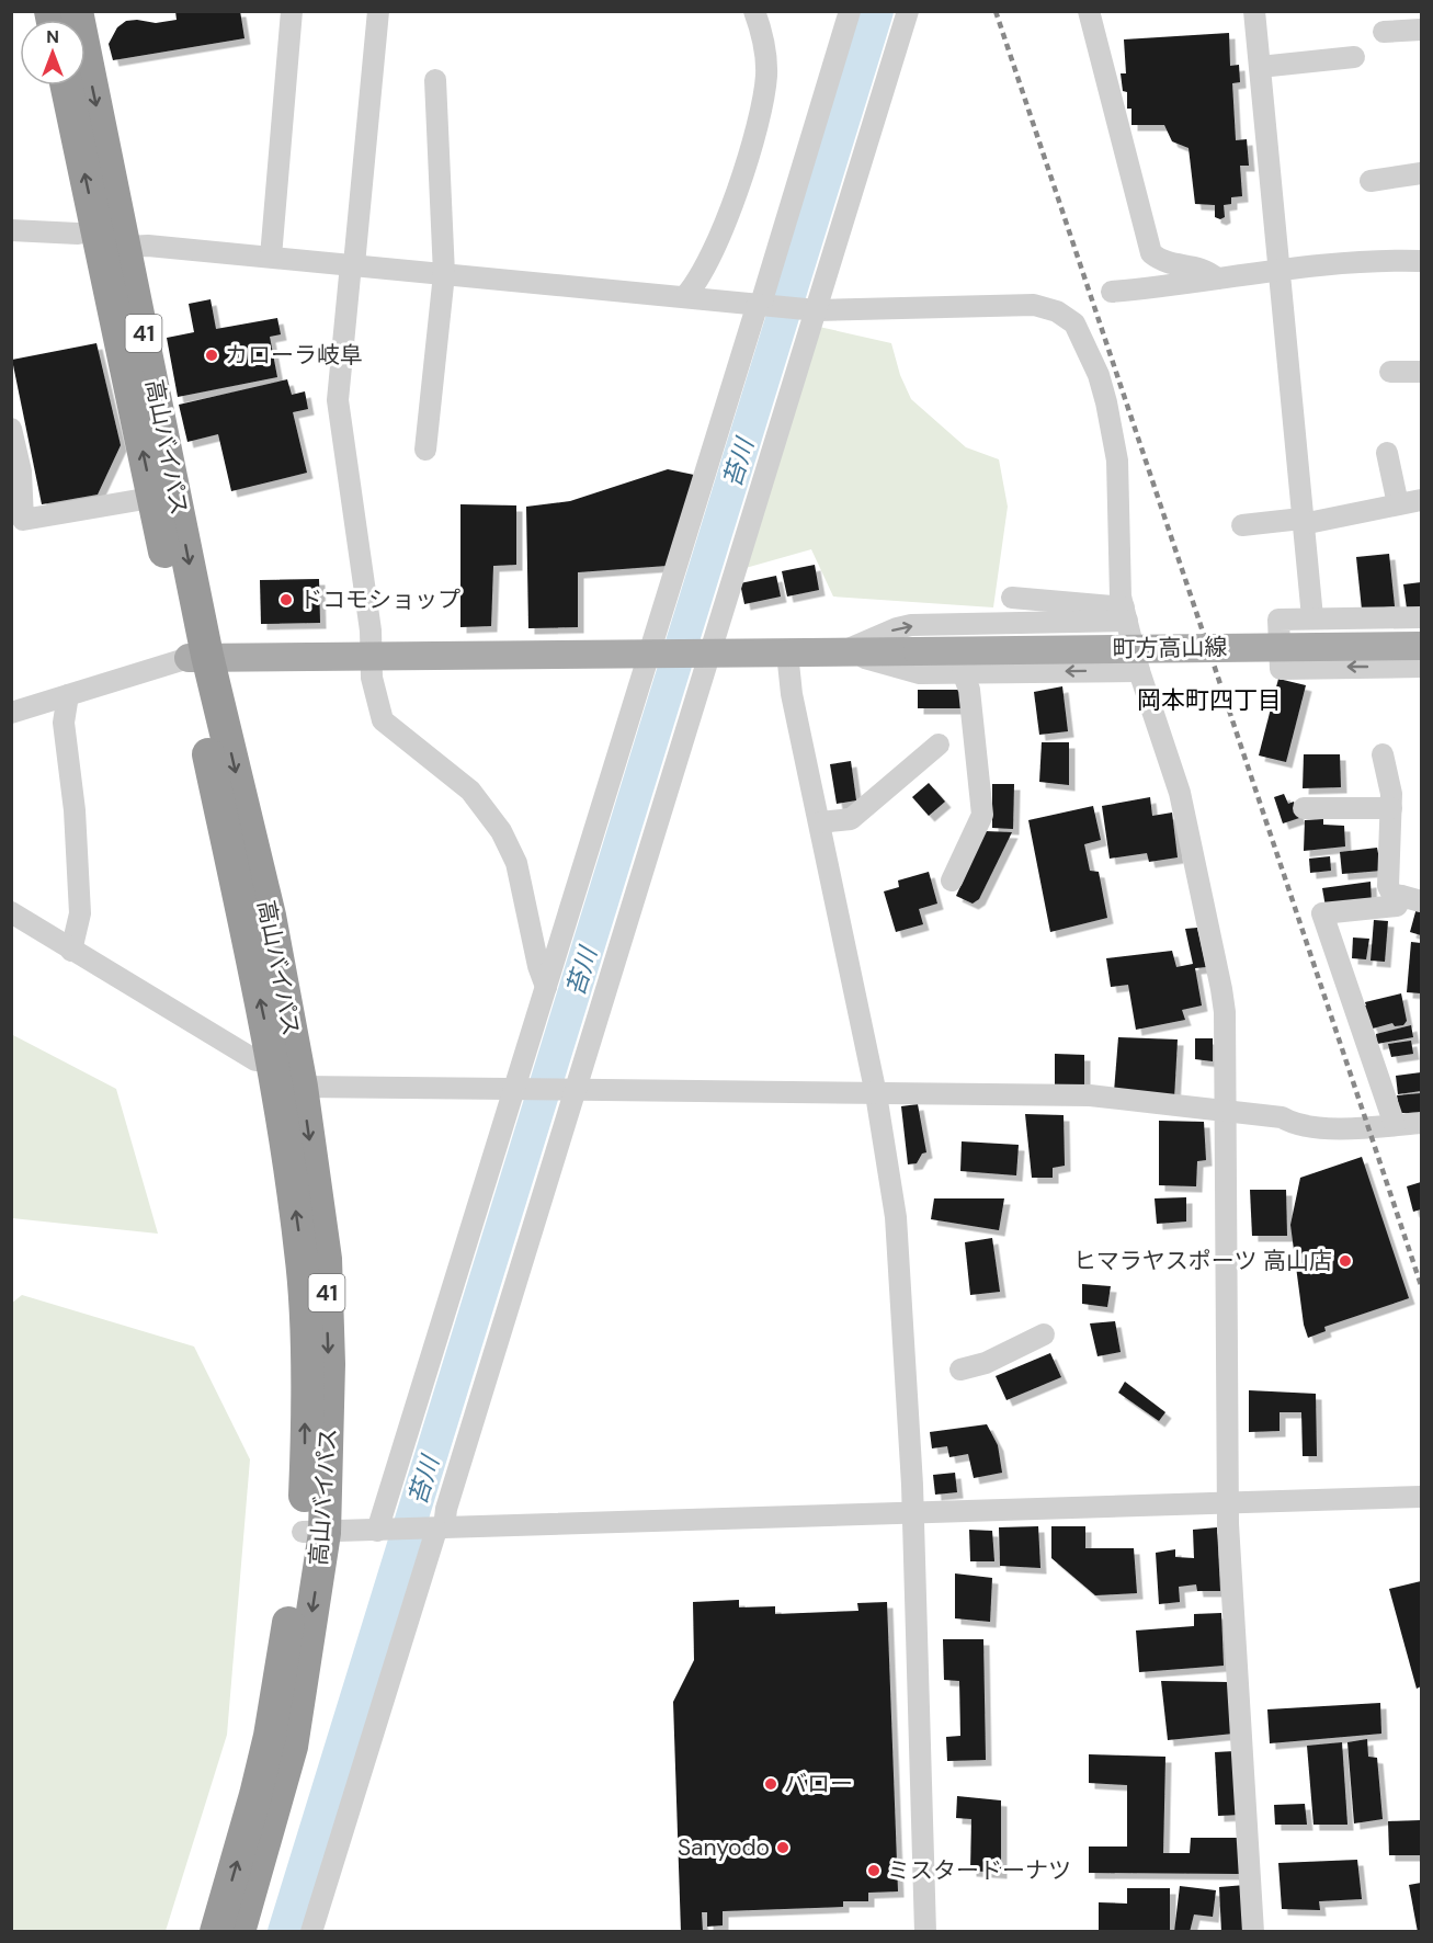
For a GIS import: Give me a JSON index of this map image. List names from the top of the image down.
{
  "streets": {
    "highway": ["41", "高山バイパス"],
    "main road": ["町方高山線"]
  },
  "districts": ["岡本町四丁目"],
  "water": ["苔川"],
  "places": [
    "カローラ岐阜",
    "ドコモショップ",
    "ヒマラヤスポーツ 高山店",
    "バロー",
    "Sanyodo",
    "ミスタードーナツ"
  ],
  "north": "top"
}
